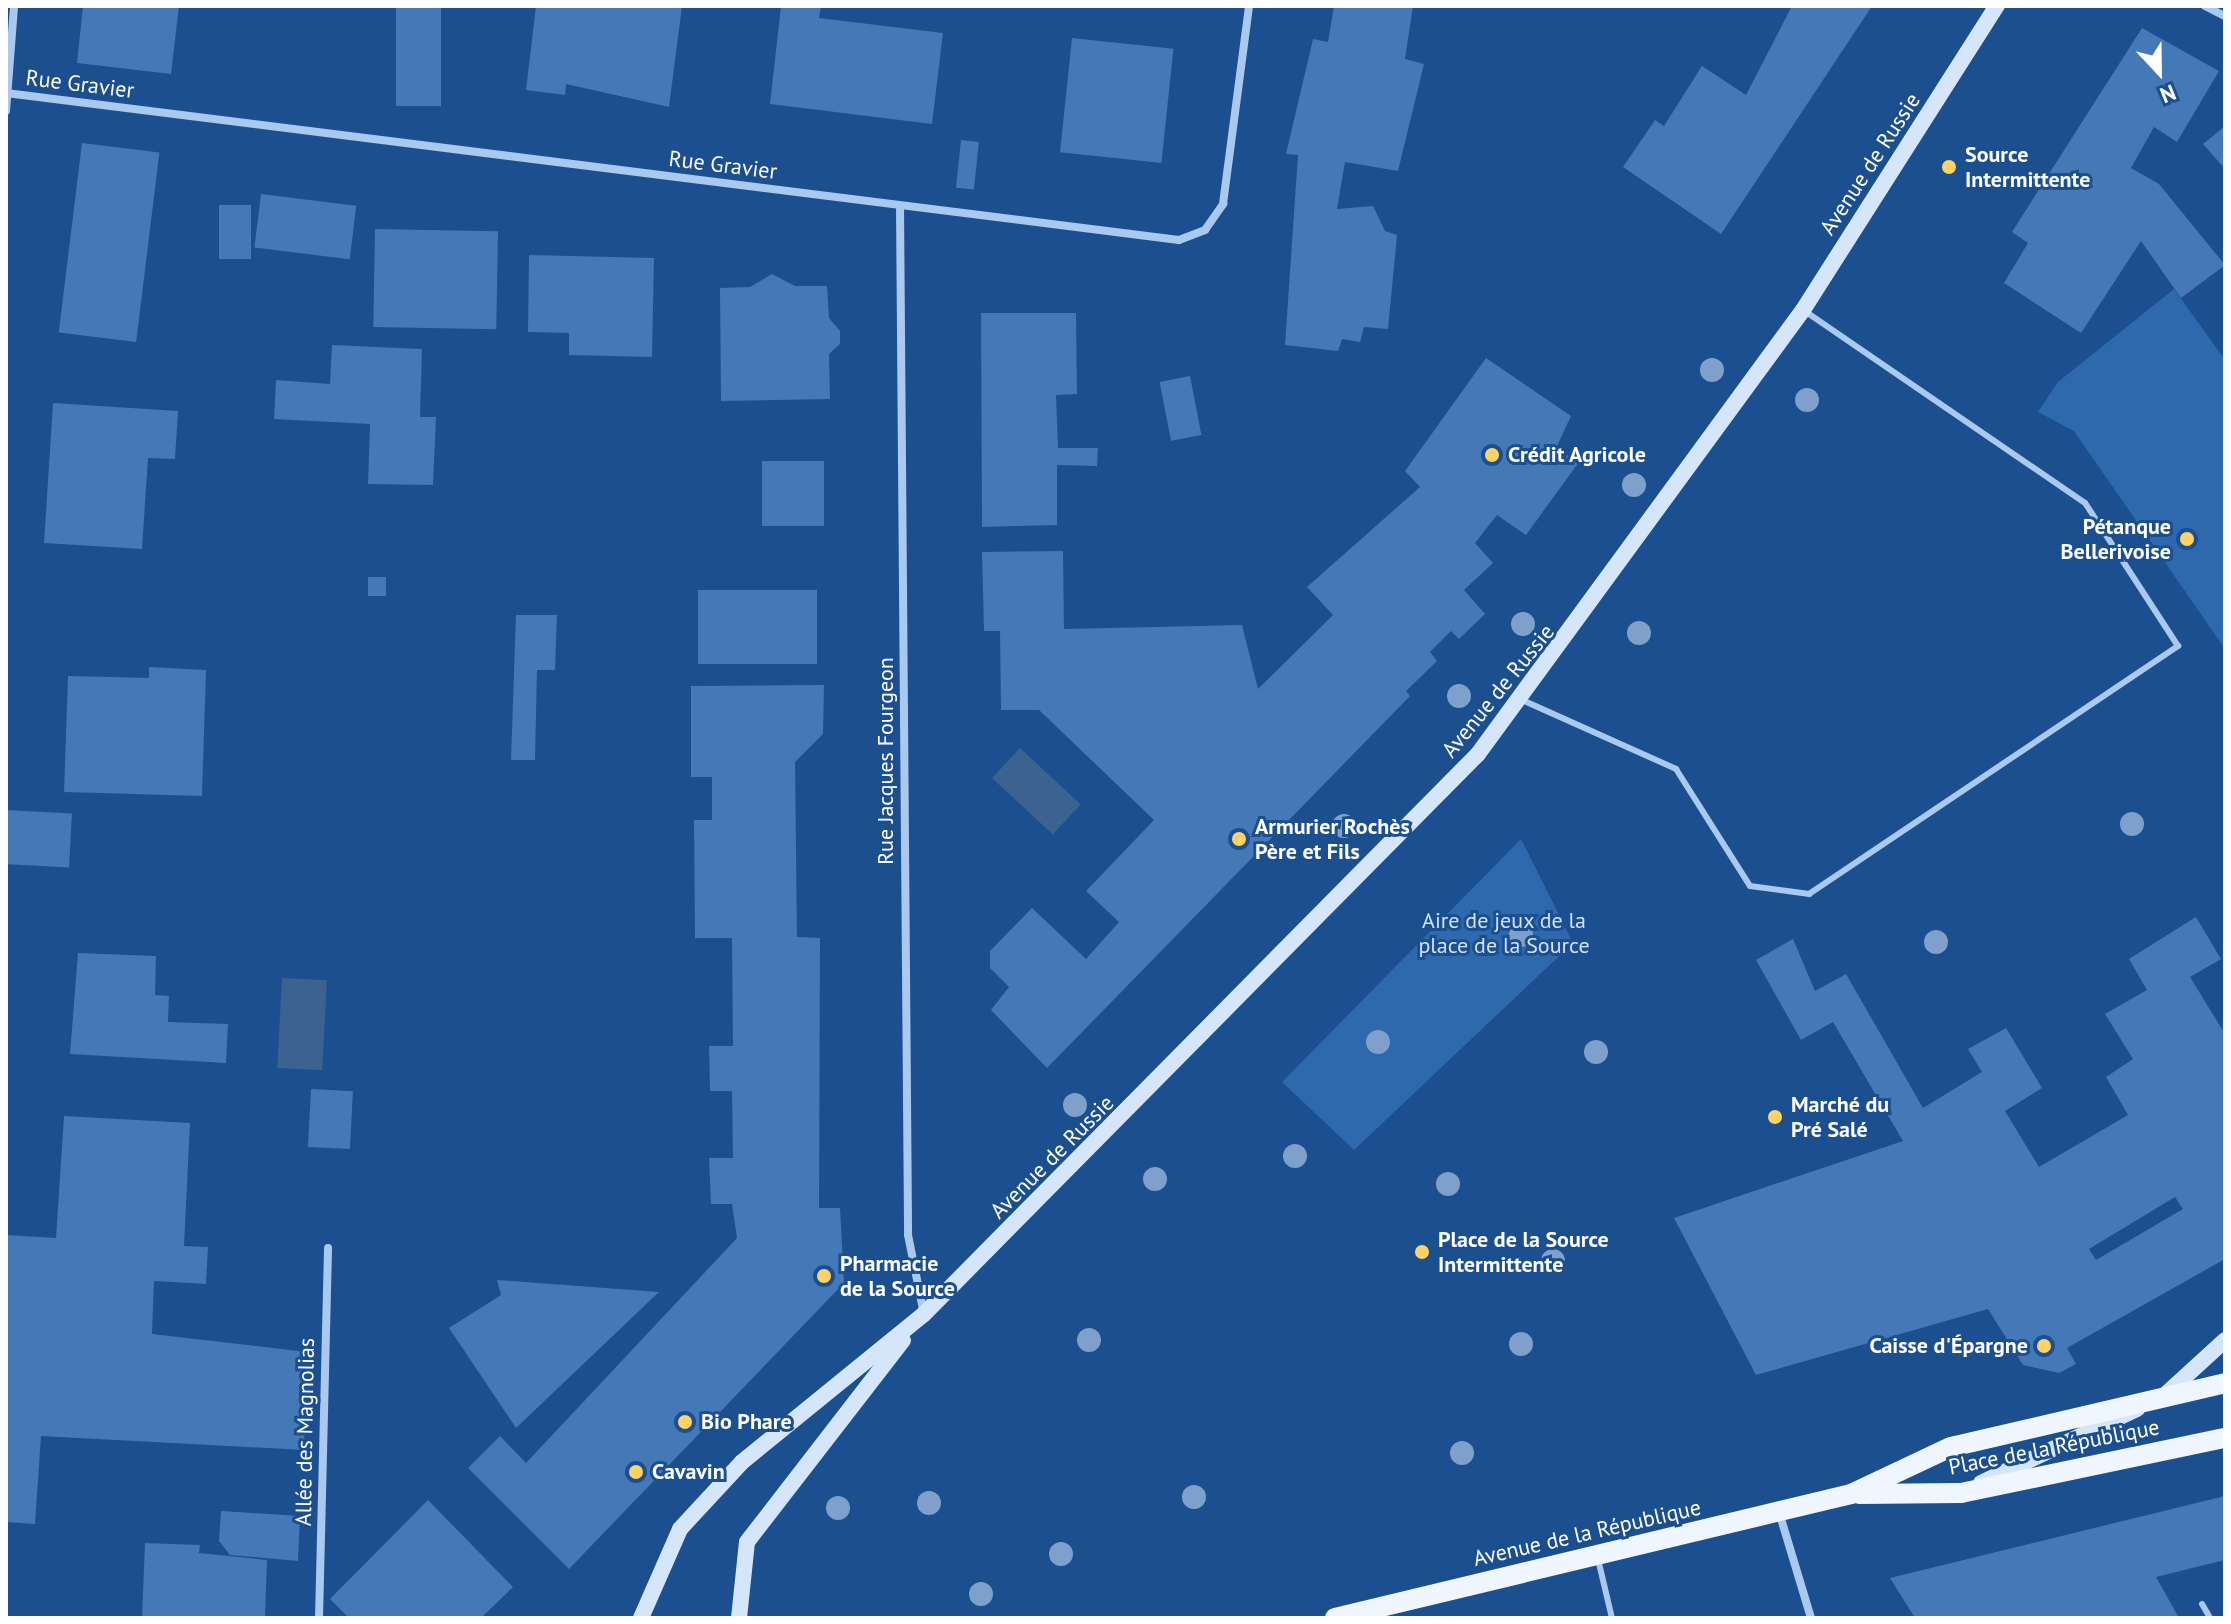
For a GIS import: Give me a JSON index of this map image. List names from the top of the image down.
{
  "streets": {
    "main road": ["Place de la République", "Avenue de la République"],
    "street": [
      "Rue Gravier",
      "Avenue de Russie",
      "Rue Jacques Fourgeon",
      "Allée des Magnolias"
    ]
  },
  "crossings": [
    ["Rue Gravier", "Rue Jacques Fourgeon"],
    ["Avenue de Russie", "Rue Jacques Fourgeon"],
    ["Place de la République", "Avenue de la République"]
  ],
  "parks": ["Aire de jeux de la place de la Source"],
  "places": [
    "Source Intermittente",
    "Crédit Agricole",
    "Pétanque Bellerivoise",
    "Armurier Rochès Père et Fils",
    "Marché du Pré Salé",
    "Place de la Source Intermittente",
    "Pharmacie de la Source",
    "Caisse d'Épargne",
    "Bio Phare",
    "Cavavin"
  ],
  "north": "bottom"
}
